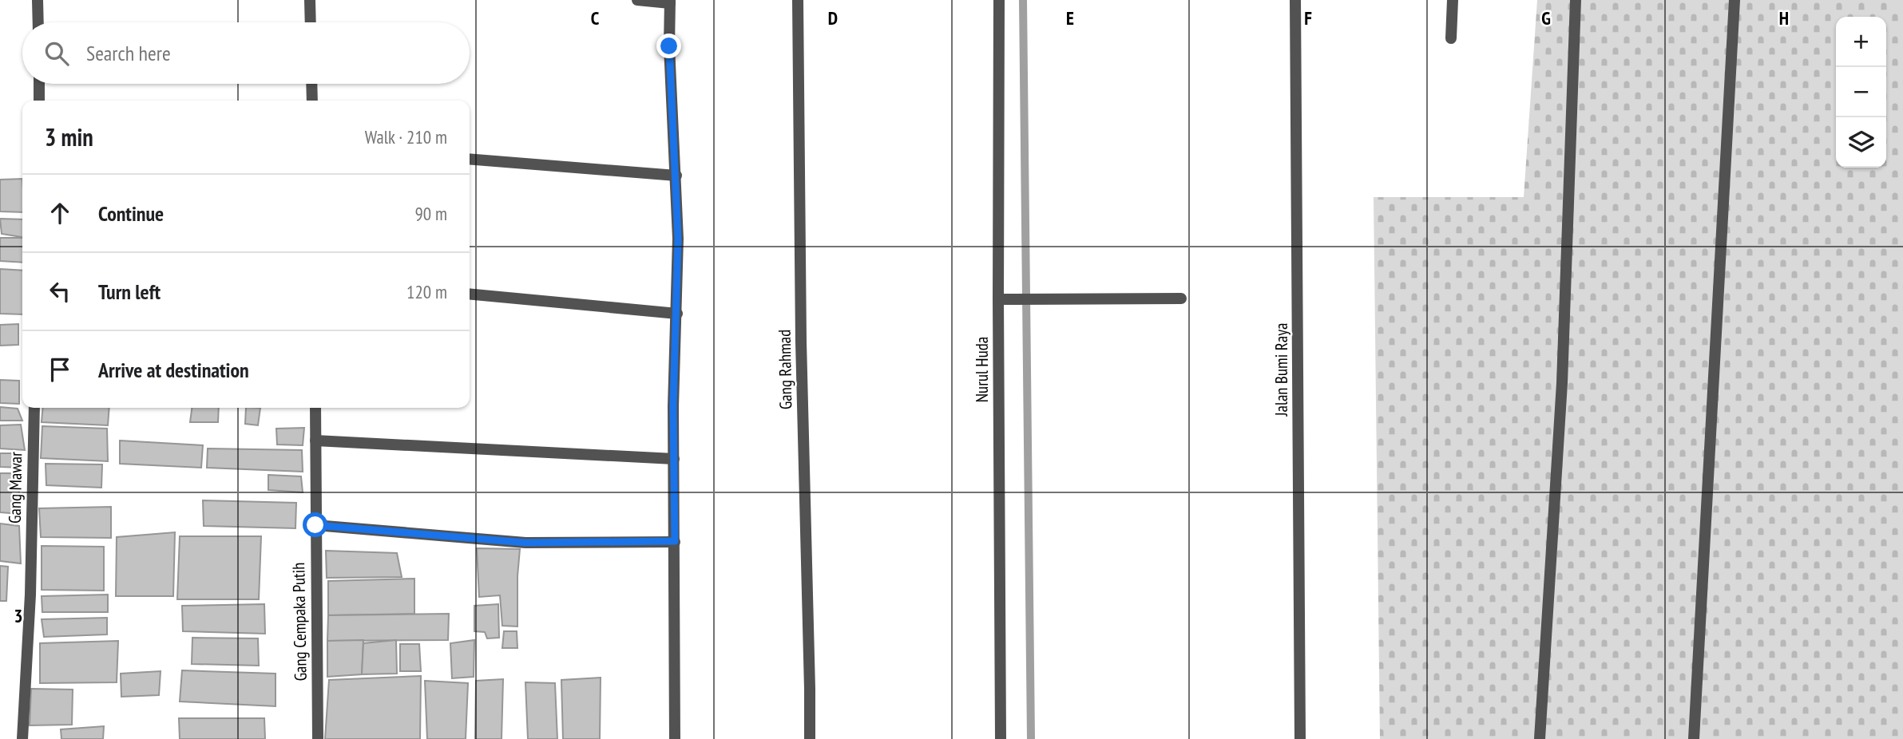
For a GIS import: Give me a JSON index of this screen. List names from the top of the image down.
{
  "streets": {
    "street": [
      "Gang Rahmad",
      "Nurul Huda",
      "Jalan Bumi Raya",
      "Gang Mawar",
      "Gang Cempaka Putih"
    ]
  },
  "page": {
    "map_buttons": ["+", "−"],
    "search": "Search here",
    "heading": ["3 min", "Walk · 210 m"],
    "list": [
      ["Continue", "90 m"],
      ["Turn left", "120 m"],
      "Arrive at destination"
    ]
  },
  "grid": {
    "columns": [
      "C",
      "D",
      "E",
      "F",
      "G",
      "H"
    ],
    "rows": ["3"]
  }
}
